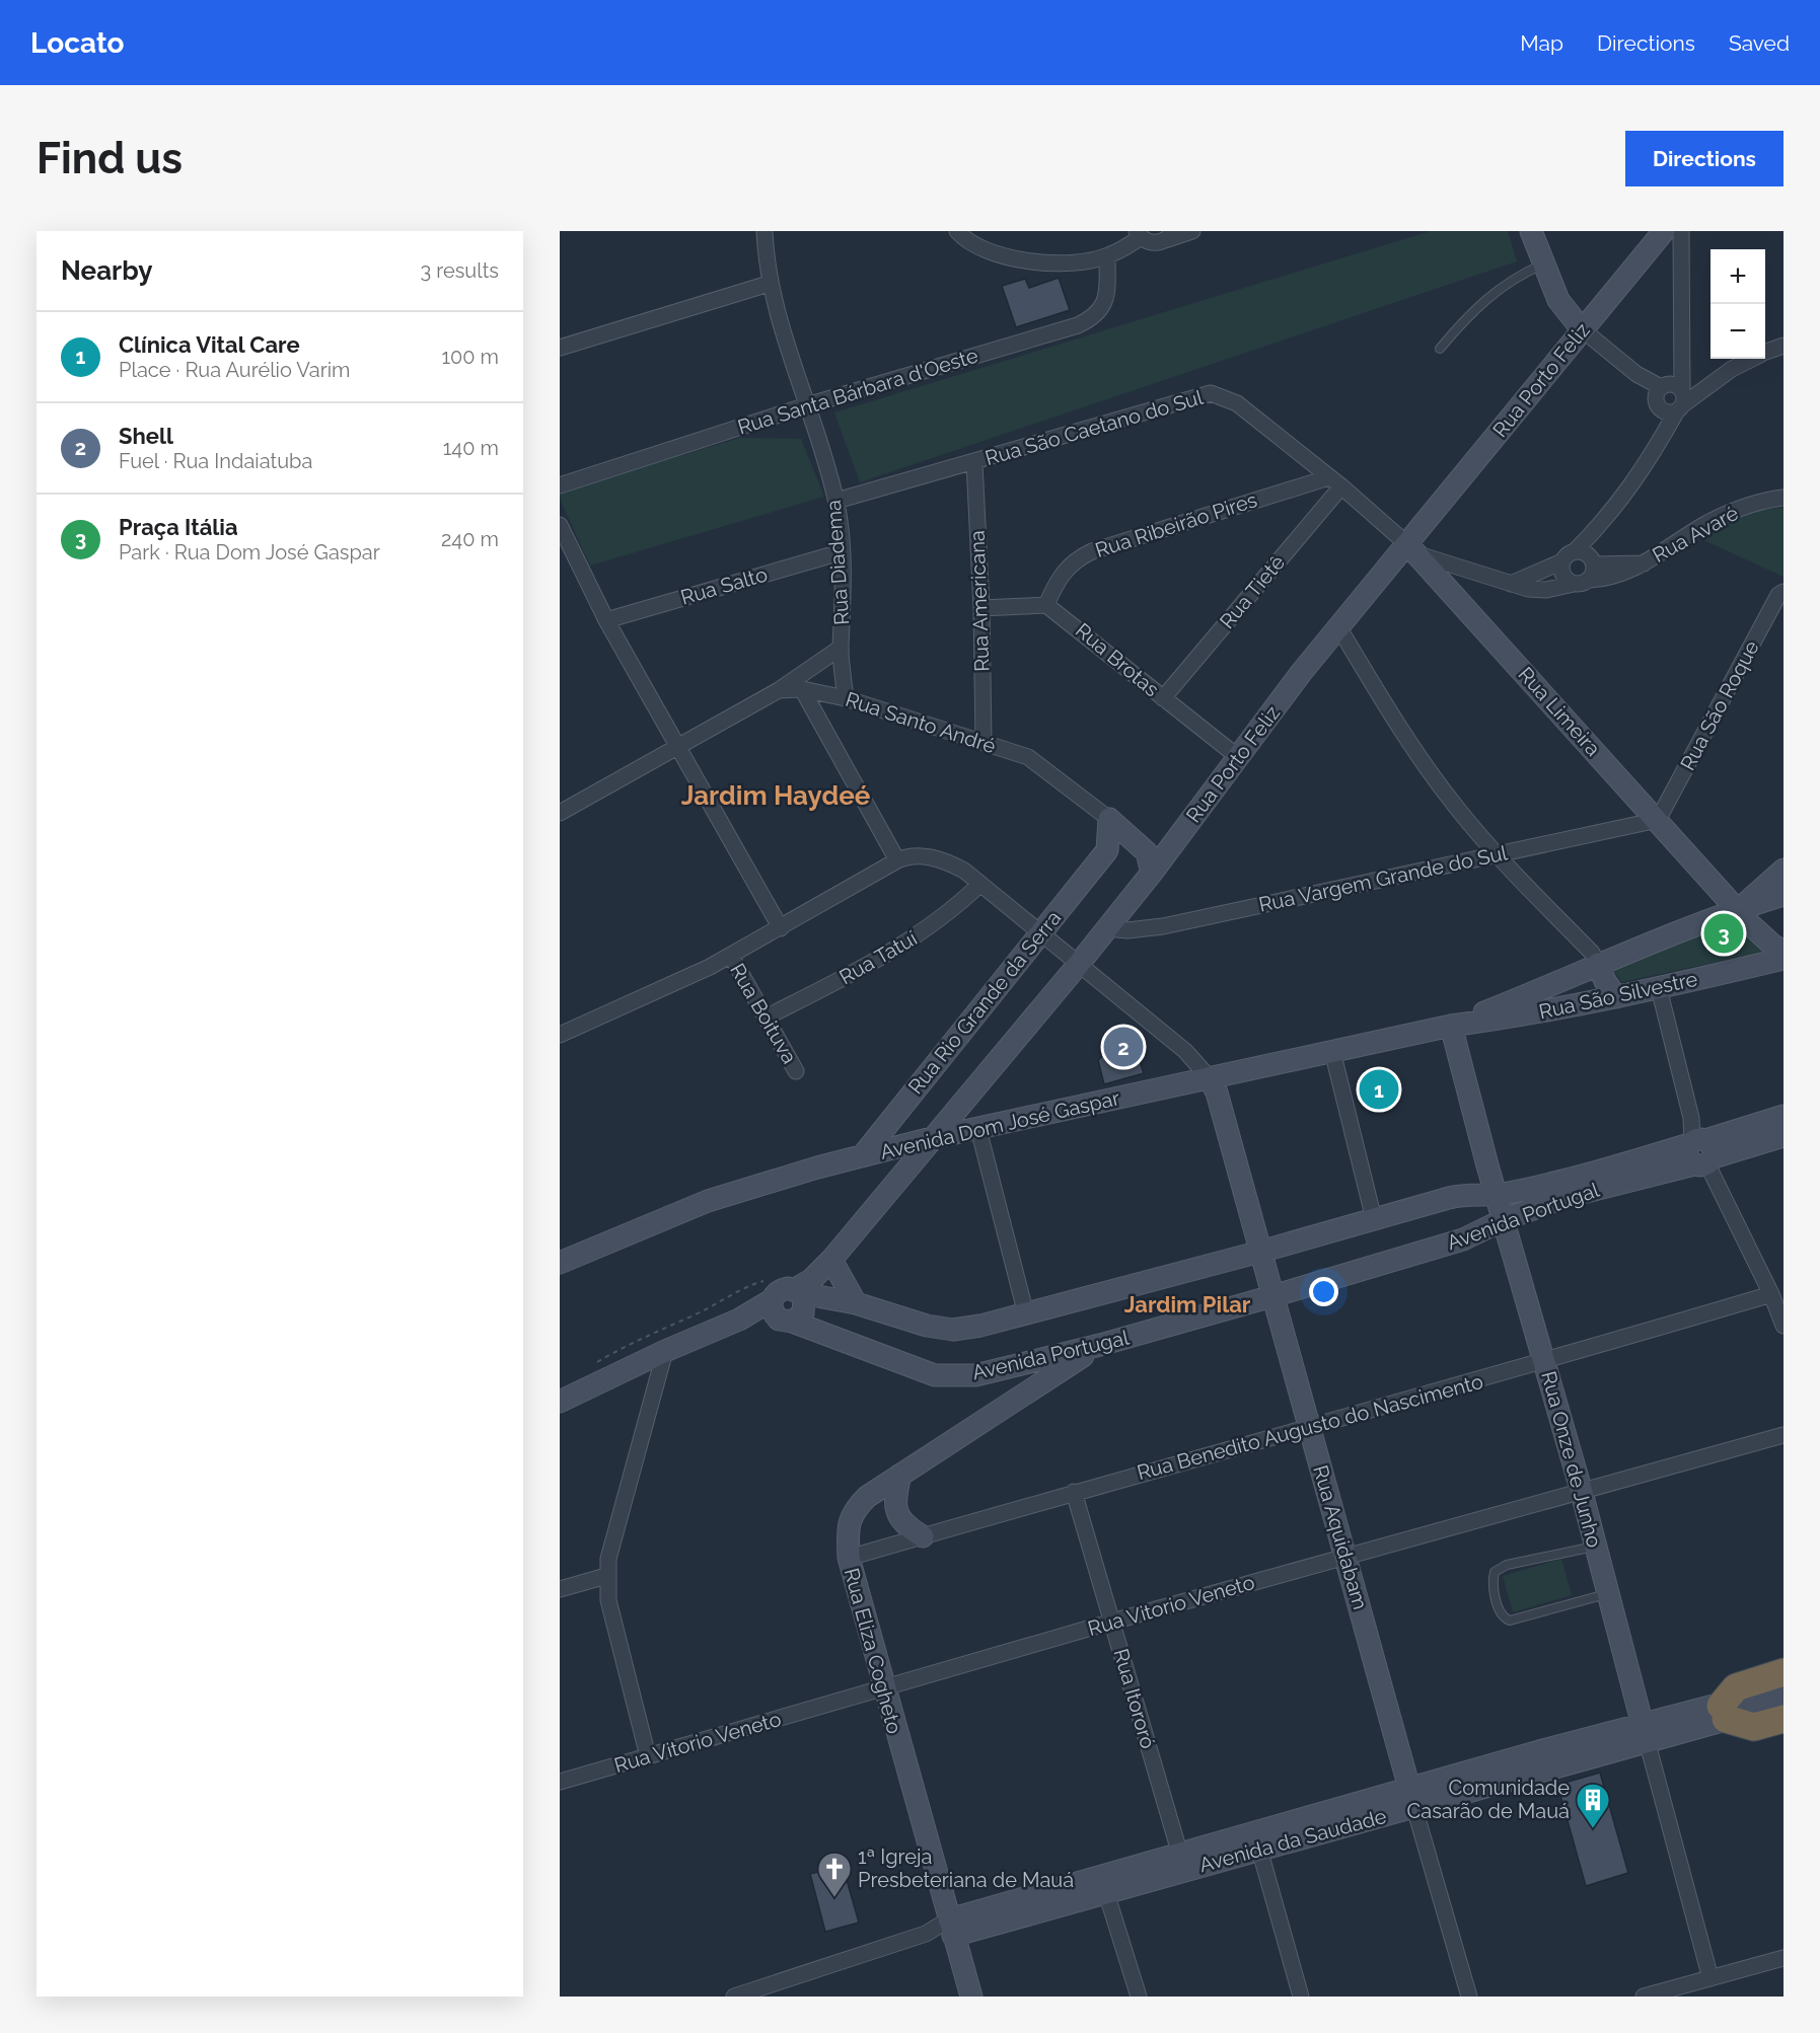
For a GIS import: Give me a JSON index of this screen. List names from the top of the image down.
{
  "streets": {
    "street": [
      "Rua Porto Feliz",
      "Rua Santa Bárbara d'Oeste",
      "Rua São Caetano do Sul",
      "Rua Ribeirão Pires",
      "Rua Avaré",
      "Rua Diadema",
      "Rua Salto",
      "Rua Tietê",
      "Rua Americana",
      "Rua Brotas",
      "Rua São Roque",
      "Rua Limeira",
      "Rua Santo André",
      "Rua Vargem Grande do Sul",
      "Rua Tatuí",
      "Rua São Silvestre",
      "Rua Rio Grande da Serra",
      "Rua Boituva",
      "Avenida Dom José Gaspar",
      "Avenida Portugal",
      "Rua Benedito Augusto do Nascimento",
      "Rua Onze de Junho",
      "Rua Aquidabam",
      "Rua Vitorio Veneto",
      "Rua Eliza Cogheto",
      "Rua Itororó",
      "Avenida da Saudade"
    ]
  },
  "crossings": [
    ["Rua Porto Feliz", "Rua Brotas"],
    ["Rua Porto Feliz", "Rua Limeira"],
    ["Rua Porto Feliz", "Rua Vargem Grande do Sul"],
    ["Rua Porto Feliz", "Avenida Dom José Gaspar"],
    ["Rua Porto Feliz", "Avenida Portugal"],
    ["Rua Santa Bárbara d'Oeste", "Rua Diadema"],
    ["Rua São Caetano do Sul", "Rua Ribeirão Pires"],
    ["Rua São Caetano do Sul", "Rua Diadema"],
    ["Rua São Caetano do Sul", "Rua Tietê"],
    ["Rua São Caetano do Sul", "Rua Americana"],
    ["Rua São Caetano do Sul", "Rua Limeira"],
    ["Rua Ribeirão Pires", "Rua Tietê"],
    ["Rua Ribeirão Pires", "Rua Brotas"],
    ["Rua Ribeirão Pires", "Rua Limeira"],
    ["Rua Diadema", "Rua Salto"],
    ["Rua Diadema", "Rua Santo André"],
    ["Rua Tietê", "Rua Brotas"],
    ["Rua Tietê", "Rua Limeira"],
    ["Rua Americana", "Rua Santo André"],
    ["Rua São Roque", "Rua Limeira"],
    ["Rua São Roque", "Rua Vargem Grande do Sul"],
    ["Rua Limeira", "Rua Vargem Grande do Sul"],
    ["Rua Limeira", "Rua São Silvestre"],
    ["Rua Tatuí", "Rua Boituva"],
    ["Rua São Silvestre", "Avenida Dom José Gaspar"],
    ["Rua São Silvestre", "Rua Onze de Junho"],
    ["Rua Rio Grande da Serra", "Avenida Dom José Gaspar"],
    ["Avenida Dom José Gaspar", "Rua Onze de Junho"],
    ["Avenida Dom José Gaspar", "Rua Aquidabam"],
    ["Avenida Portugal", "Rua Onze de Junho"],
    ["Avenida Portugal", "Rua Aquidabam"],
    ["Avenida Portugal", "Rua Eliza Cogheto"],
    ["Rua Benedito Augusto do Nascimento", "Rua Onze de Junho"],
    ["Rua Benedito Augusto do Nascimento", "Rua Aquidabam"],
    ["Rua Benedito Augusto do Nascimento", "Rua Eliza Cogheto"],
    ["Rua Benedito Augusto do Nascimento", "Rua Itororó"],
    ["Rua Onze de Junho", "Rua Vitorio Veneto"],
    ["Rua Onze de Junho", "Avenida da Saudade"],
    ["Rua Aquidabam", "Rua Vitorio Veneto"],
    ["Rua Aquidabam", "Avenida da Saudade"],
    ["Rua Vitorio Veneto", "Rua Eliza Cogheto"],
    ["Rua Vitorio Veneto", "Rua Itororó"],
    ["Rua Eliza Cogheto", "Avenida da Saudade"],
    ["Rua Itororó", "Avenida da Saudade"]
  ],
  "districts": ["Jardim Haydeé", "Jardim Pilar"],
  "places": {
    "building": ["Comunidade Casarão de Mauá"],
    "church": ["1ª Igreja Presbeteriana de Mauá"]
  },
  "page": {
    "header": "Locato",
    "nav": ["Map", "Directions", "Saved"],
    "buttons": "Directions",
    "title": "Find us",
    "heading": ["Nearby", "3 results"],
    "map_buttons": ["+", "−"],
    "list": [
      {
        "mark": "1",
        "name": "Clínica Vital Care",
        "note": "Place · Rua Aurélio Varim",
        "value": "100 m"
      },
      {
        "mark": "2",
        "name": "Shell",
        "note": "Fuel · Rua Indaiatuba",
        "value": "140 m"
      },
      {
        "mark": "3",
        "name": "Praça Itália",
        "note": "Park · Rua Dom José Gaspar",
        "value": "240 m"
      }
    ],
    "pins": ["3", "2", "1"]
  }
}
